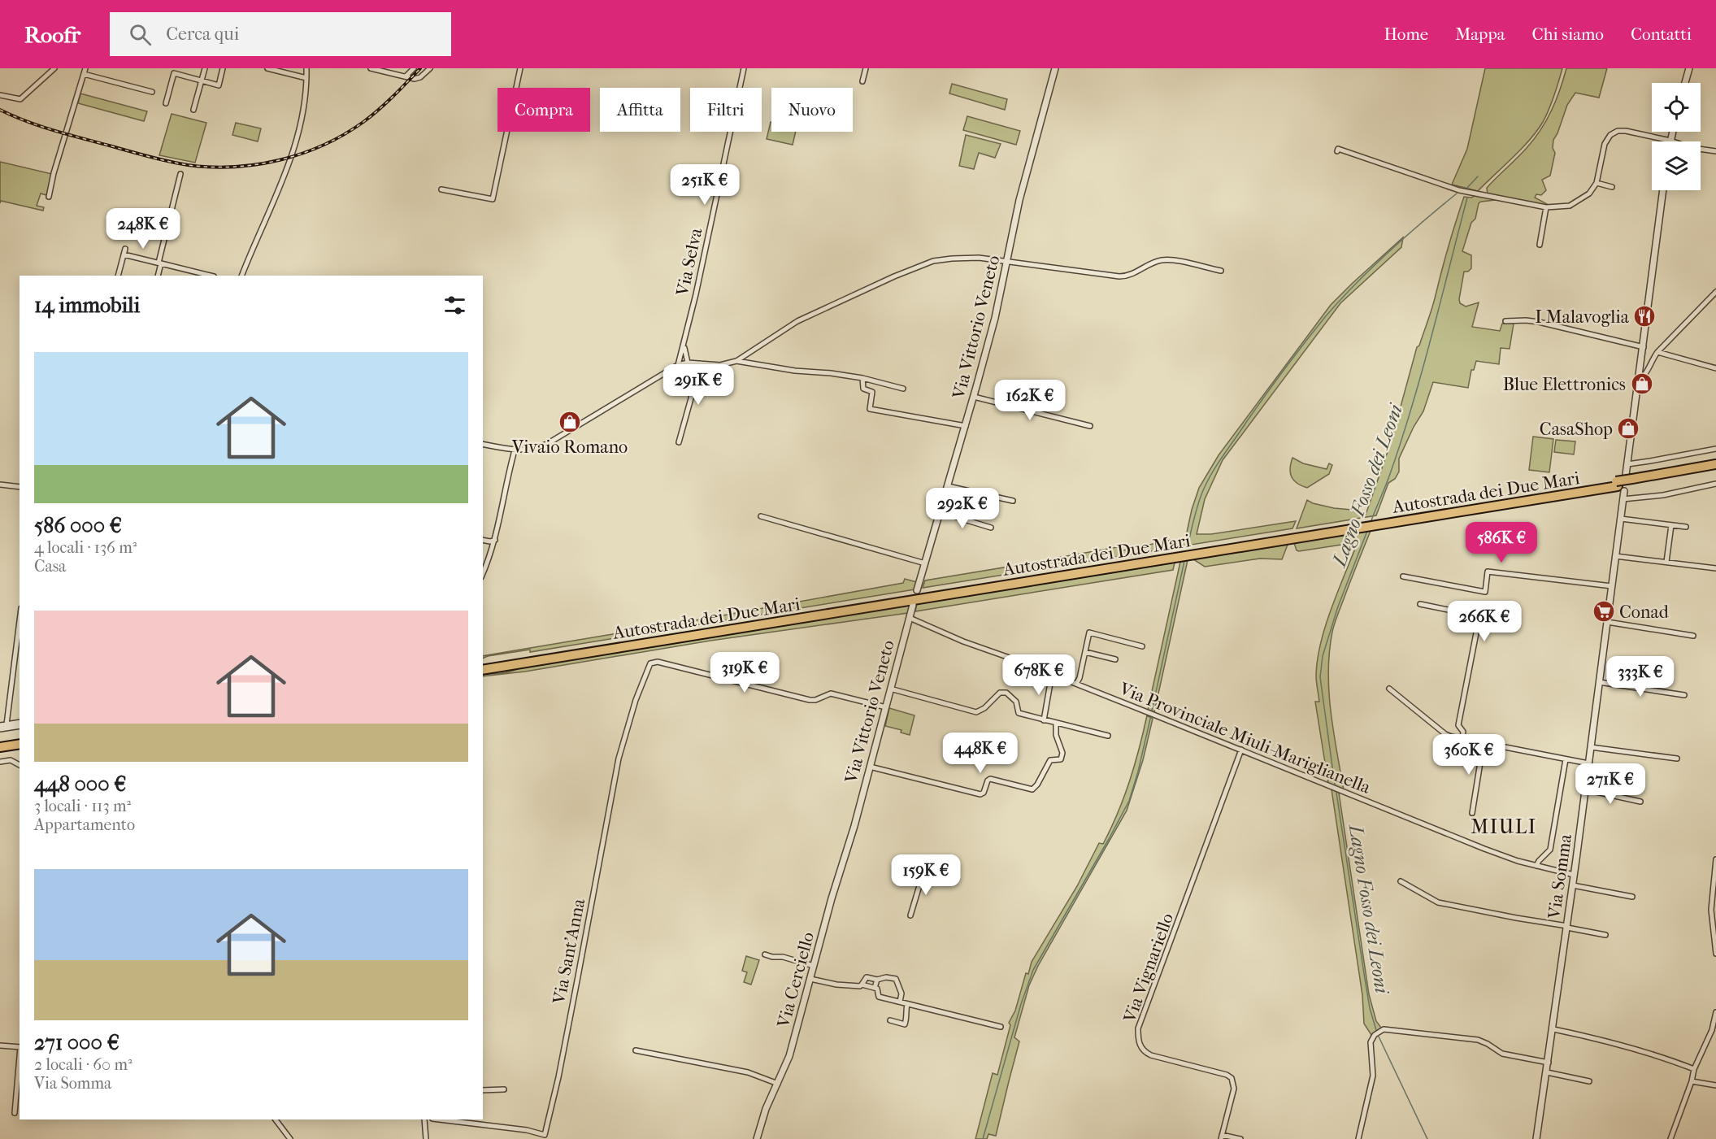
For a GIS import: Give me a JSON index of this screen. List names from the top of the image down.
{
  "streets": {
    "highway": ["Autostrada dei Due Mari"],
    "street": [
      "Via Selva",
      "Via Vittorio Veneto",
      "Via Provinciale Miuli-Mariglianella",
      "Via Somma",
      "Via Sant'Anna",
      "Via Vignariello",
      "Via Cerciello"
    ]
  },
  "crossings": [
    ["Via Vittorio Veneto", "Via Provinciale Miuli-Mariglianella"],
    ["Via Vittorio Veneto", "Via Sant'Anna"],
    ["Via Vittorio Veneto", "Via Cerciello"],
    ["Autostrada dei Due Mari", "Via Somma"],
    ["Via Provinciale Miuli-Mariglianella", "Via Somma"],
    ["Via Provinciale Miuli-Mariglianella", "Via Vignariello"]
  ],
  "districts": ["MIULI"],
  "water": ["Lagno Fosso dei Leoni"],
  "places": {
    "restaurant": ["I Malavoglia"],
    "shop": ["Blue Elettronics", "Vivaio Romano", "CasaShop"],
    "supermarket": ["Conad"]
  },
  "page": {
    "header": "Roofr",
    "search": "Cerca qui",
    "nav": [
      "Home",
      "Mappa",
      "Chi siamo",
      "Contatti"
    ],
    "chip": [
      "Compra",
      "Affitta",
      "Filtri",
      "Nuovo"
    ],
    "price": [
      "251K €",
      "248K €",
      "291K €",
      "162K €",
      "292K €",
      "586K €",
      "266K €",
      "319K €",
      "678K €",
      "333K €",
      "448K €",
      "360K €",
      "271K €",
      "159K €"
    ],
    "heading": "14 immobili",
    "list": [
      {
        "name": "586 000 €",
        "note": "4 locali · 136 m² · Casa"
      },
      {
        "name": "448 000 €",
        "note": "3 locali · 113 m² · Appartamento"
      },
      {
        "name": "271 000 €",
        "note": "2 locali · 60 m² · Via Somma"
      }
    ]
  }
}
